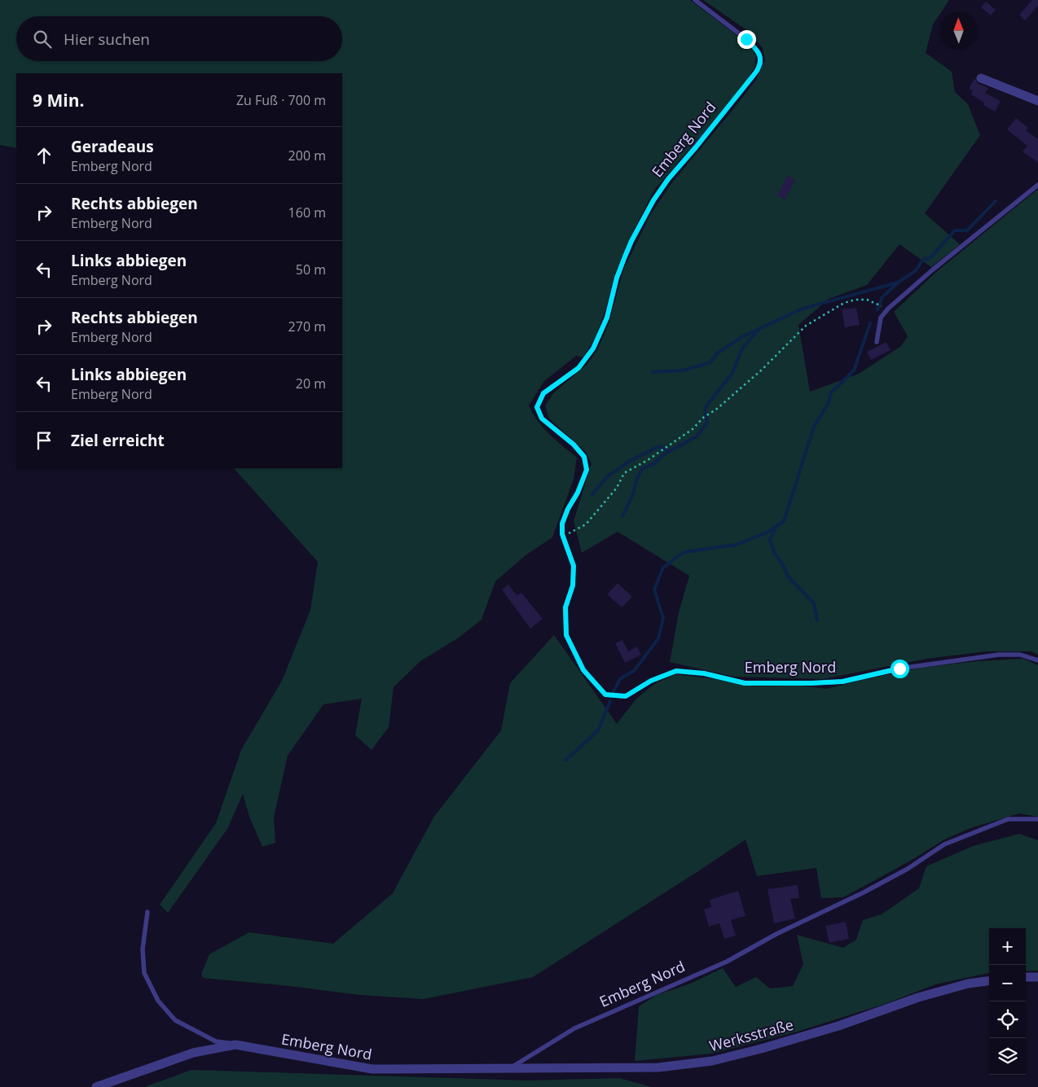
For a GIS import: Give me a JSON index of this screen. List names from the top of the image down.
{
  "streets": {
    "street": ["Emberg Nord", "Werksstraße"]
  },
  "crossings": [
    ["Emberg Nord", "Werksstraße"]
  ],
  "north": "top",
  "page": {
    "search": "Hier suchen",
    "heading": ["9 Min.", "Zu Fuß · 700 m"],
    "list": [
      ["Geradeaus", "Emberg Nord", "200 m"],
      ["Rechts abbiegen", "Emberg Nord", "160 m"],
      ["Links abbiegen", "Emberg Nord", "50 m"],
      ["Rechts abbiegen", "Emberg Nord", "270 m"],
      ["Links abbiegen", "Emberg Nord", "20 m"],
      "Ziel erreicht"
    ],
    "map_buttons": ["+", "−"]
  }
}
